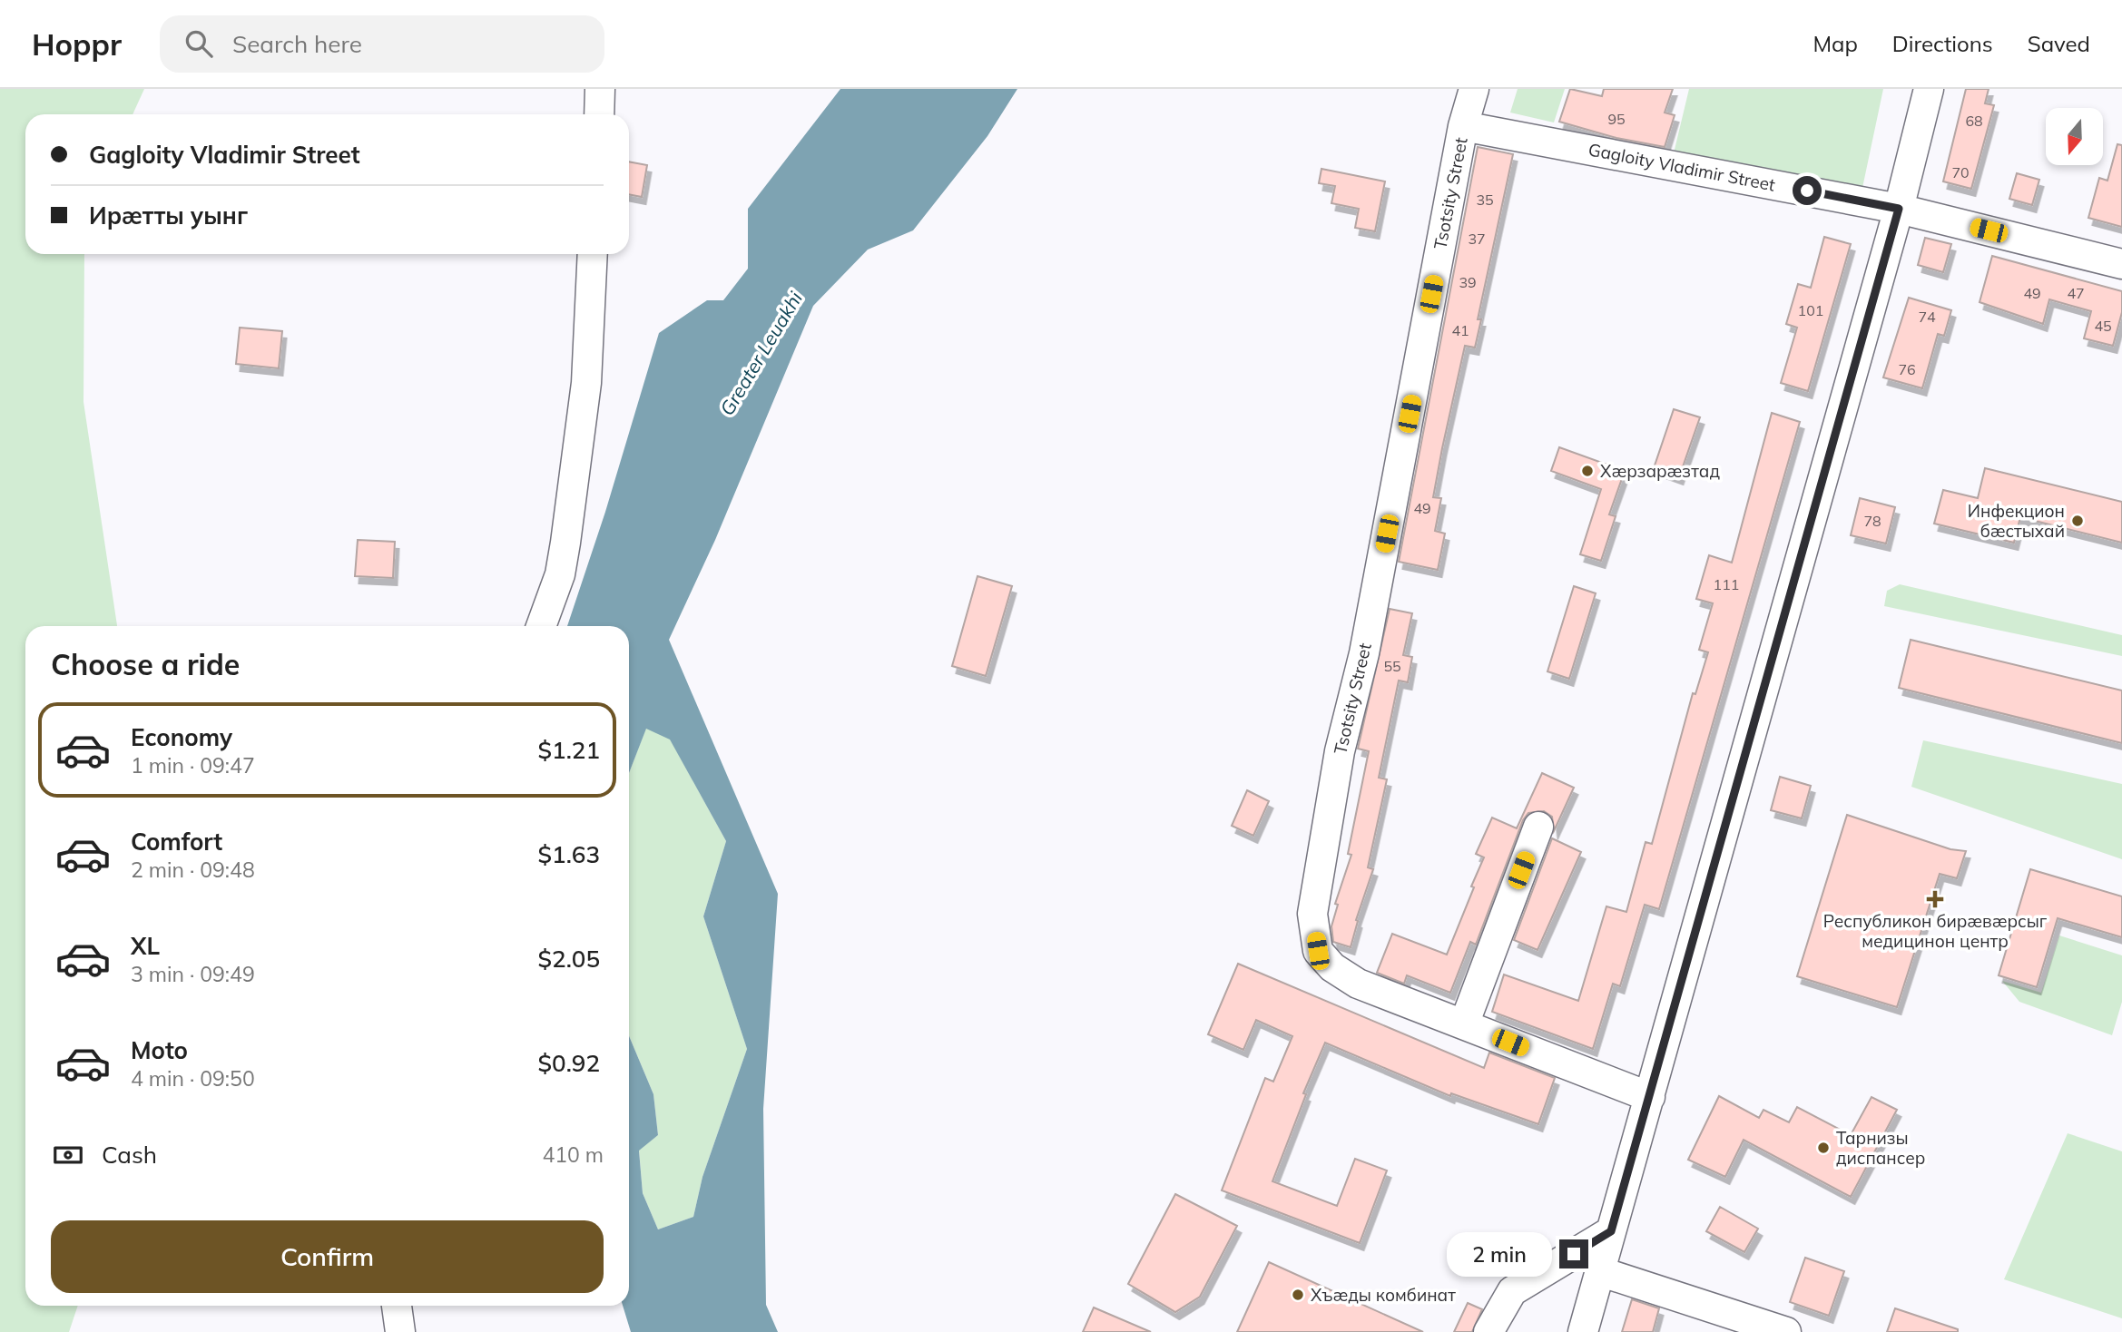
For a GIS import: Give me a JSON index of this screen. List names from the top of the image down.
{
  "streets": {
    "street": ["Gagloity Vladimir Street", "Tsotsity Street"]
  },
  "crossings": [
    ["Gagloity Vladimir Street", "Tsotsity Street"]
  ],
  "water": ["Greater Leuakhi"],
  "places": {
    "other": [
      "Хæрзарæзтад",
      "Инфекцион бæстыхай",
      "Тарнизы диспансер",
      "Хъæды комбинат"
    ],
    "health": ["Республикон бирæвæрсыг медицинон центр"]
  },
  "house_numbers": [
    "95",
    "68",
    "70",
    "35",
    "37",
    "39",
    "49",
    "47",
    "101",
    "74",
    "45",
    "41",
    "76",
    "49",
    "78",
    "111",
    "55"
  ],
  "north": "bottom",
  "page": {
    "header": "Hoppr",
    "search": "Search here",
    "nav": ["Map", "Directions", "Saved"],
    "banner": ["Gagloity Vladimir Street", "Ирæтты уынг"],
    "heading": "Choose a ride",
    "list": [
      {
        "name": "Economy",
        "note": "1 min · 09:47",
        "value": "$1.21"
      },
      {
        "name": "Comfort",
        "note": "2 min · 09:48",
        "value": "$1.63"
      },
      {
        "name": "XL",
        "note": "3 min · 09:49",
        "value": "$2.05"
      },
      {
        "name": "Moto",
        "note": "4 min · 09:50",
        "value": "$0.92"
      }
    ],
    "pay": ["Cash", "410 m"],
    "buttons": "Confirm",
    "bubble": "2 min"
  }
}
